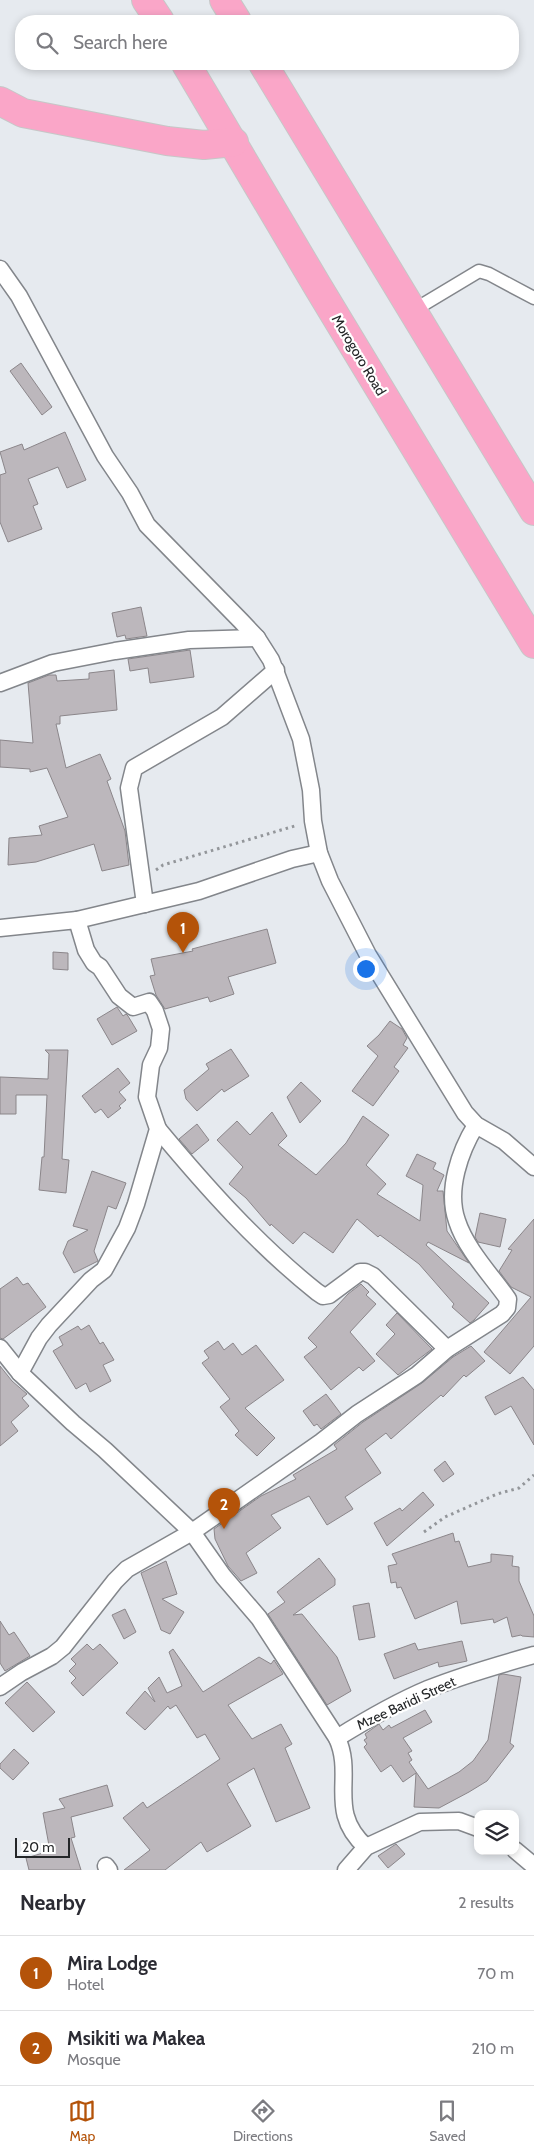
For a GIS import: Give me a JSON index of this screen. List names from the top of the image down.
{
  "streets": {
    "highway": ["Morogoro Road"],
    "street": ["Mzee Baridi Street"]
  },
  "scale_bar": "20 m",
  "page": {
    "search": "Search here",
    "pins": ["1", "2"],
    "scale": "20 m",
    "heading": ["Nearby", "2 results"],
    "list": [
      {
        "mark": "1",
        "name": "Mira Lodge",
        "note": "Hotel",
        "value": "70 m"
      },
      {
        "mark": "2",
        "name": "Msikiti wa Makea",
        "note": "Mosque",
        "value": "210 m"
      }
    ],
    "nav": ["Map", "Directions", "Saved"]
  }
}
